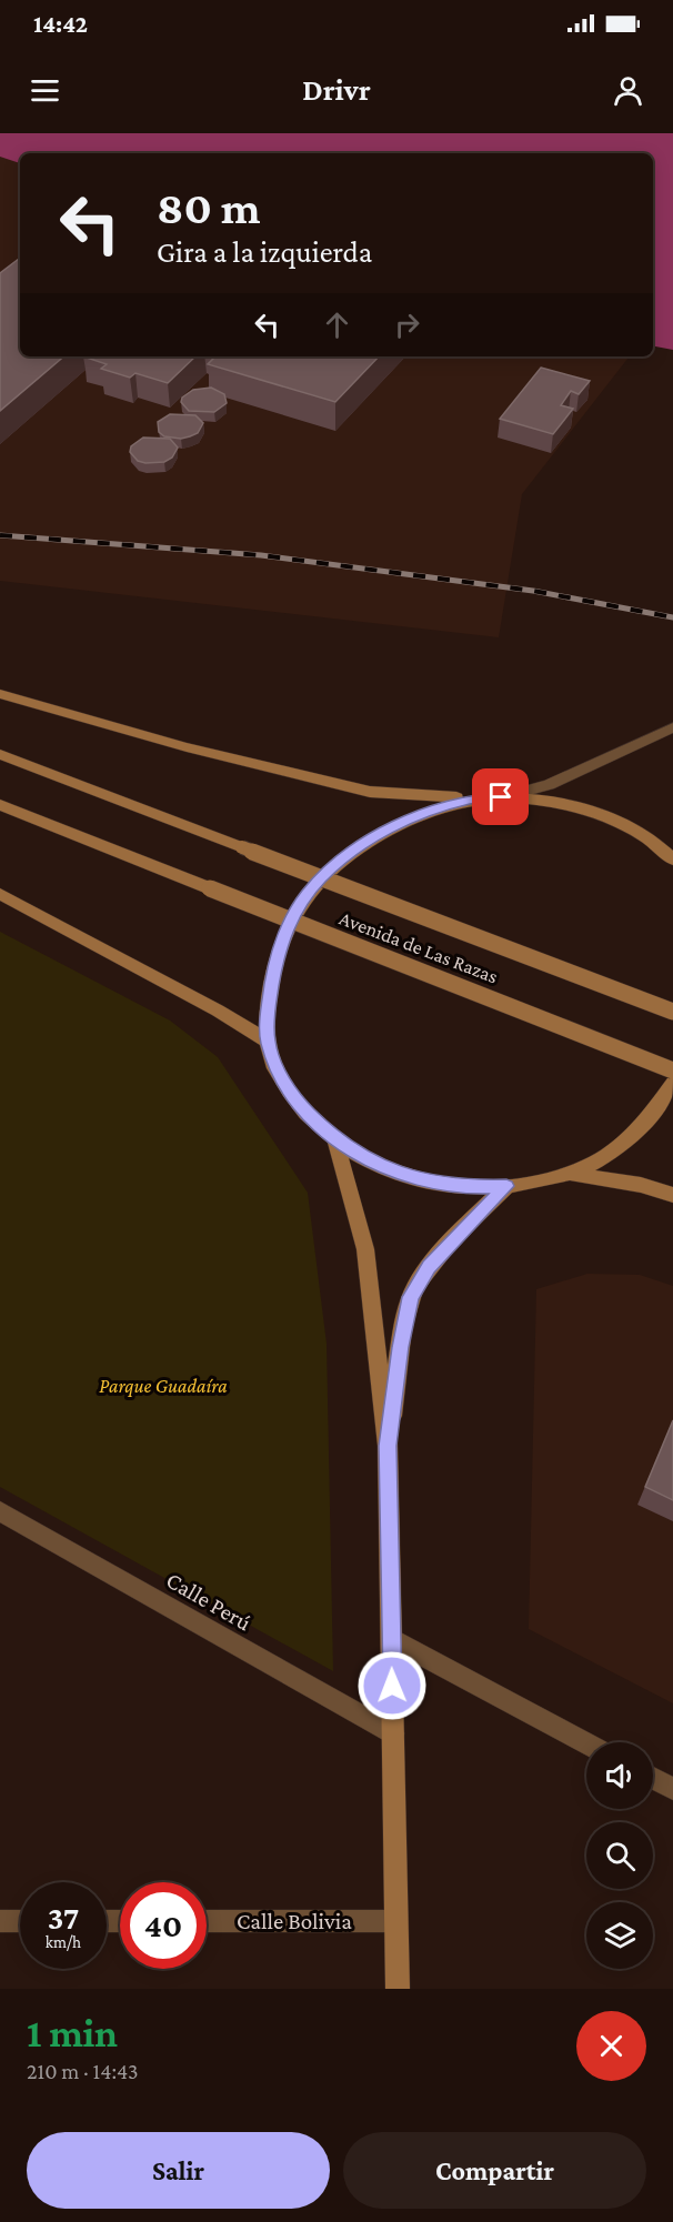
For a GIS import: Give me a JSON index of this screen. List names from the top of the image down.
{
  "streets": {
    "main road": ["Avenida de Las Razas"],
    "street": ["Calle Perú", "Calle Bolivia"]
  },
  "parks": ["Parque Guadaíra"],
  "page": {
    "status": "14:42",
    "header": "Drivr",
    "turn": ["80 m", "Gira a la izquierda"],
    "speed": "37 km/h",
    "limit": "40",
    "heading": ["1 min", "210 m · 14:43"],
    "buttons": ["Salir", "Compartir"]
  }
}
